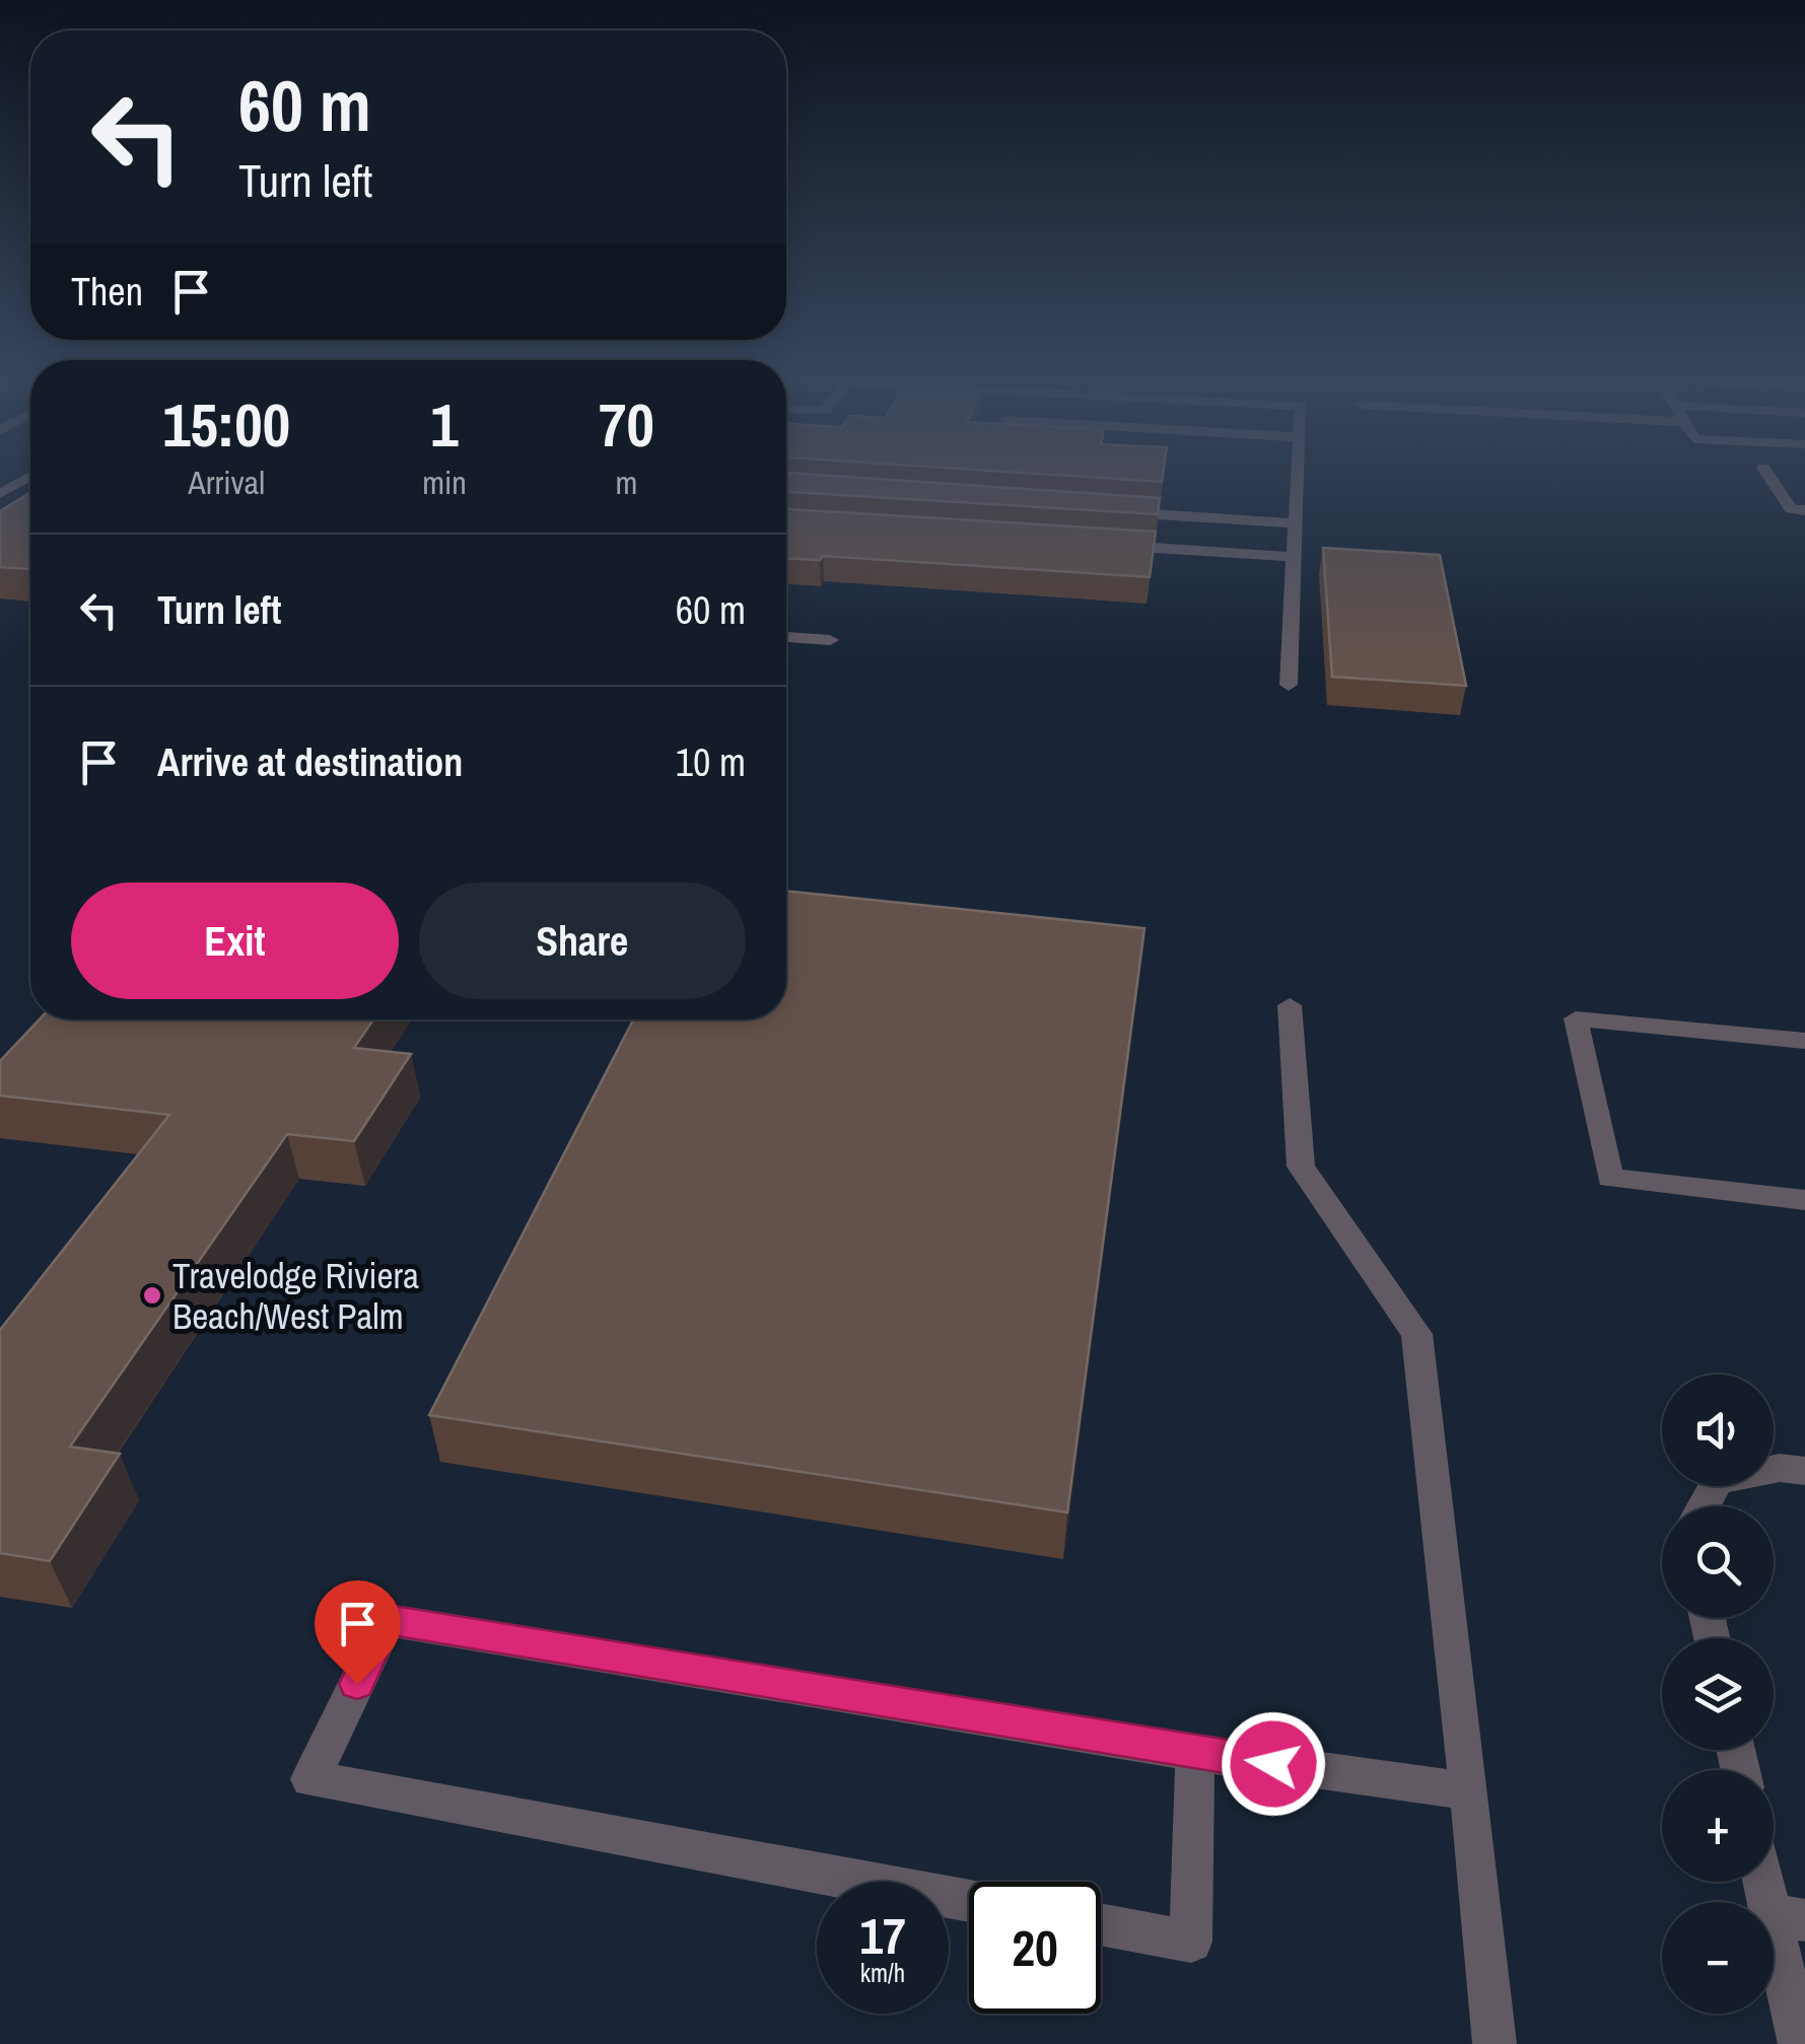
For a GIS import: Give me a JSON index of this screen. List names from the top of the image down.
{
  "places": ["Travelodge Riviera Beach/West Palm"],
  "page": {
    "turn": ["60 m", "Turn left"],
    "then": "Then",
    "eta": [
      "15:00",
      "Arrival",
      "1",
      "min",
      "70",
      "m"
    ],
    "list": [
      {
        "name": "Turn left",
        "value": "60 m"
      },
      {
        "name": "Arrive at destination",
        "value": "10 m"
      }
    ],
    "buttons": ["Exit", "Share"],
    "map_buttons": ["+", "−"],
    "speed": "17 km/h",
    "limit": "20"
  }
}
